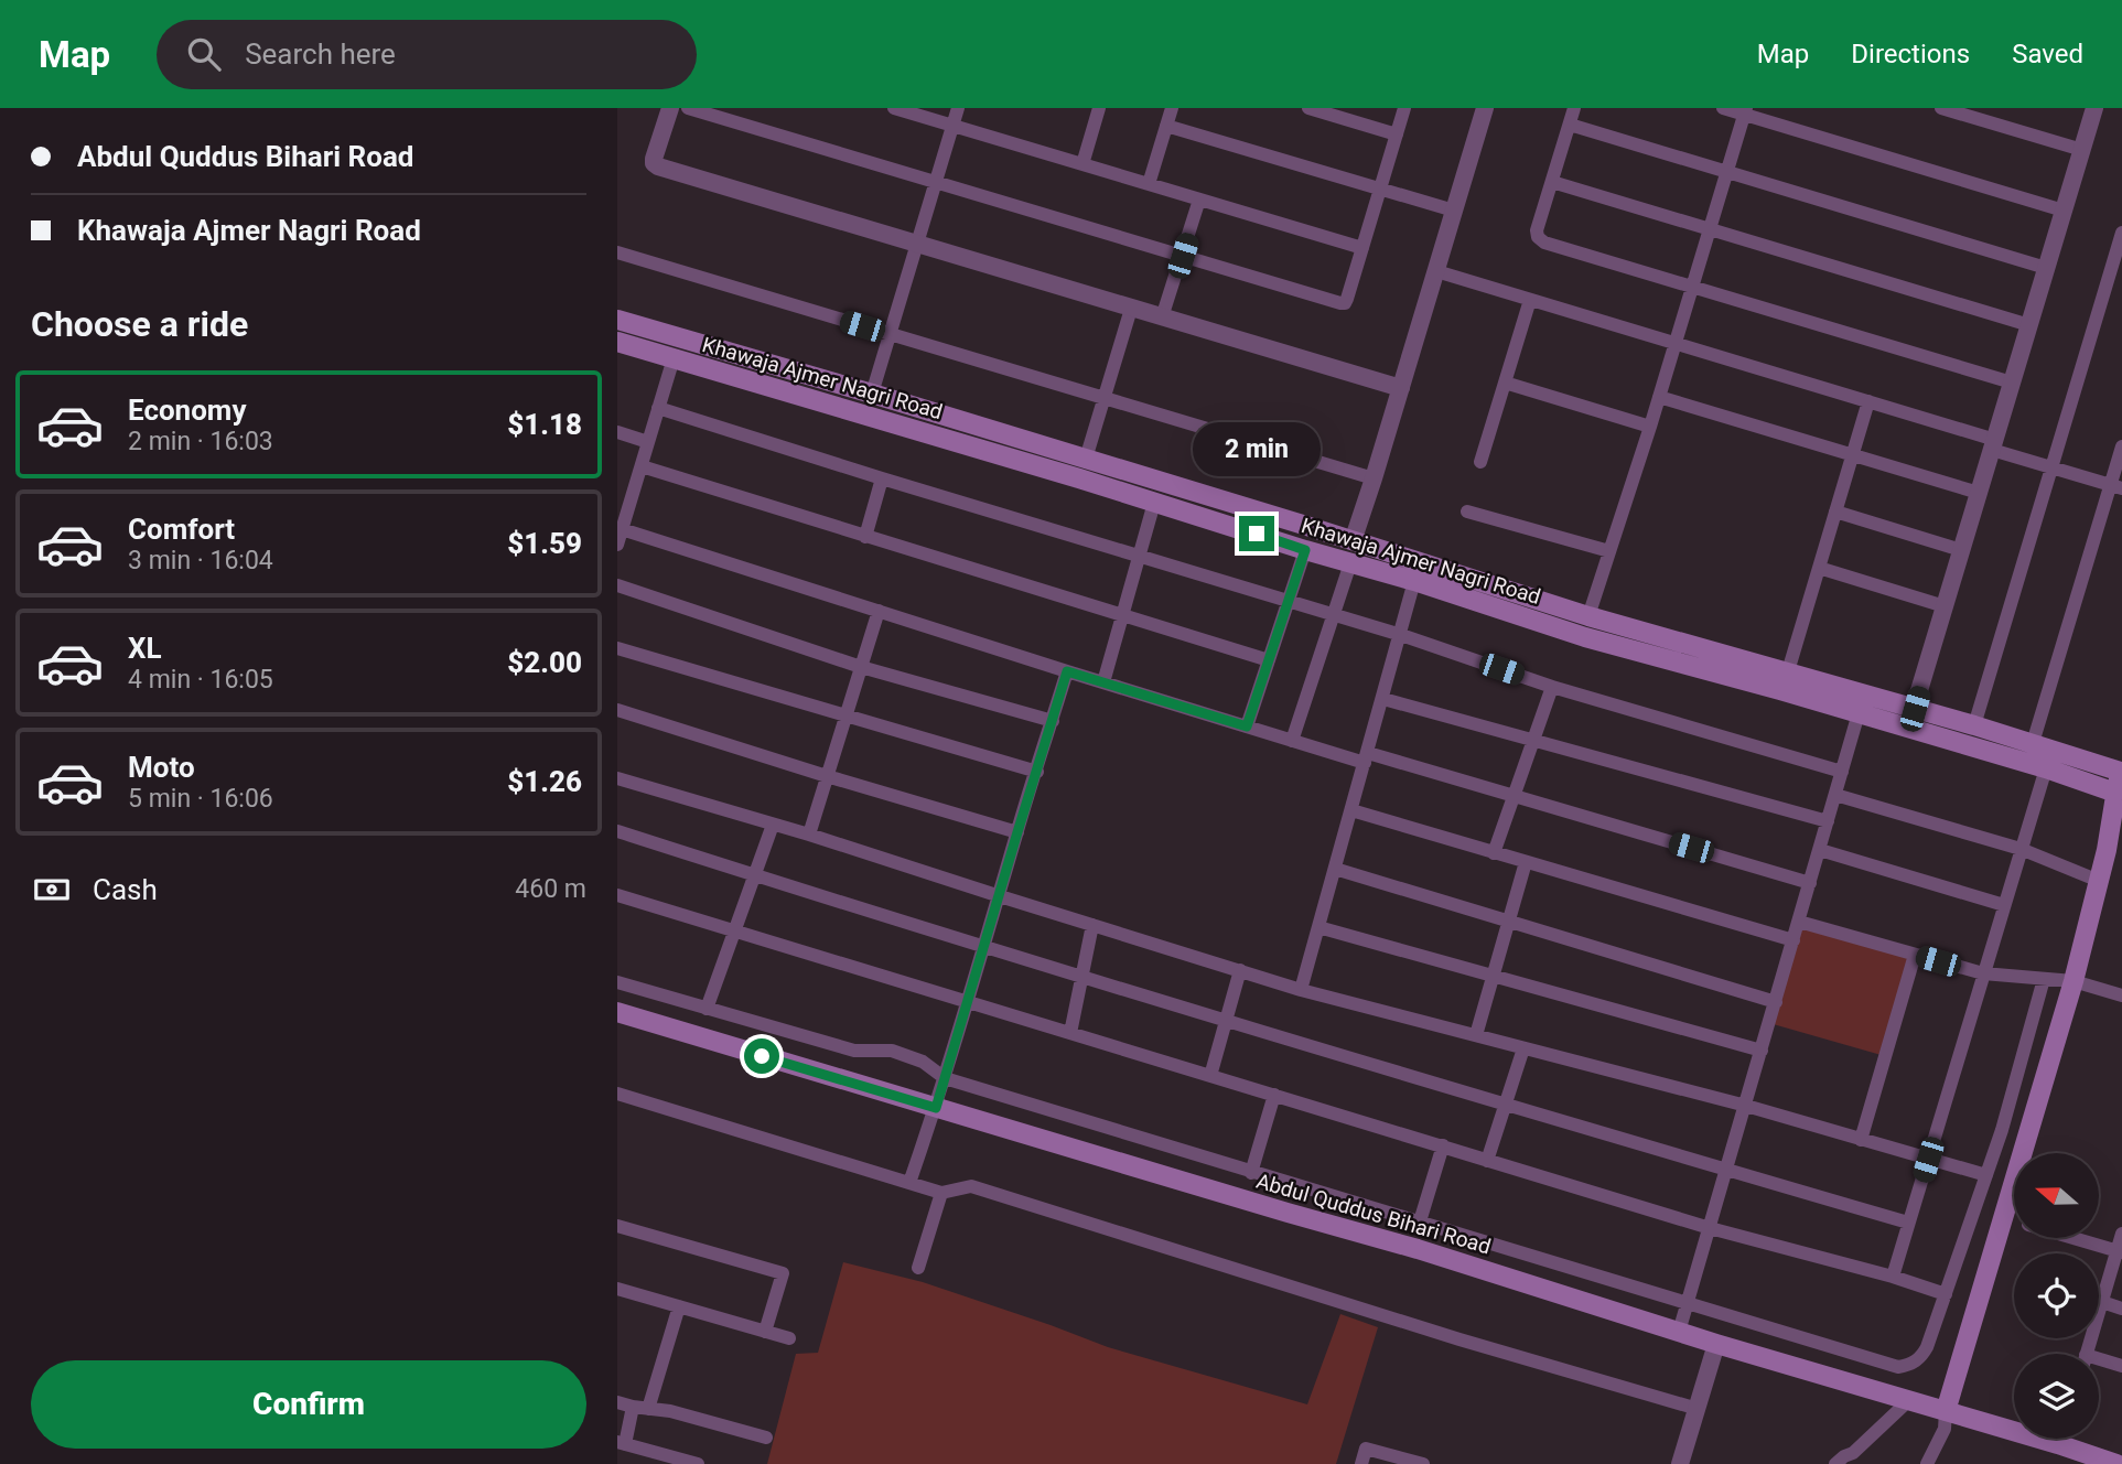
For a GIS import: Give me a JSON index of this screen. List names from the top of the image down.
{
  "streets": {
    "main road": ["Khawaja Ajmer Nagri Road", "Abdul Quddus Bihari Road"]
  },
  "north": "left",
  "page": {
    "header": "Map",
    "search": "Search here",
    "nav": ["Map", "Directions", "Saved"],
    "banner": ["Abdul Quddus Bihari Road", "Khawaja Ajmer Nagri Road"],
    "heading": "Choose a ride",
    "list": [
      {
        "name": "Economy",
        "note": "2 min · 16:03",
        "value": "$1.18"
      },
      {
        "name": "Comfort",
        "note": "3 min · 16:04",
        "value": "$1.59"
      },
      {
        "name": "XL",
        "note": "4 min · 16:05",
        "value": "$2.00"
      },
      {
        "name": "Moto",
        "note": "5 min · 16:06",
        "value": "$1.26"
      }
    ],
    "bubble": "2 min",
    "pay": ["Cash", "460 m"],
    "buttons": "Confirm"
  }
}
